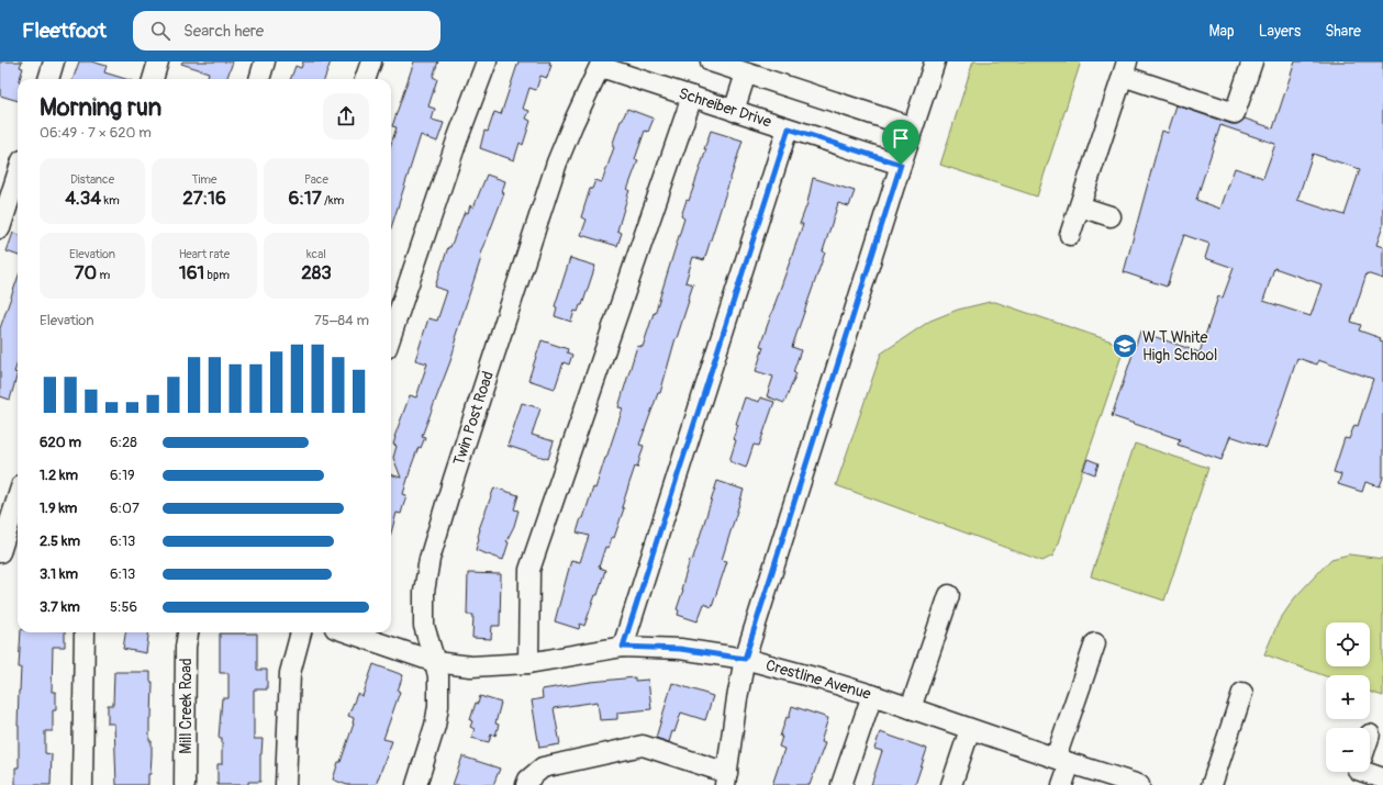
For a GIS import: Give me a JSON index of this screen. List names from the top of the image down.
{
  "streets": {
    "street": [
      "Schreiber Drive",
      "Twin Post Road",
      "Crestline Avenue",
      "Mill Creek Road"
    ]
  },
  "crossings": [
    ["Schreiber Drive", "Twin Post Road"],
    ["Twin Post Road", "Crestline Avenue"]
  ],
  "places": {
    "school or university": ["W T White High School"]
  },
  "page": {
    "header": "Fleetfoot",
    "search": "Search here",
    "nav": ["Map", "Layers", "Share"],
    "heading": ["Morning run", "06:49 · 7 × 620 m"],
    "stats": [
      ["Distance", "4.34 km"],
      ["Time", "27:16"],
      ["Pace", "6:17 /km"],
      ["Elevation", "70 m"],
      ["Heart rate", "161 bpm"],
      ["kcal", "283"]
    ],
    "chart": ["Elevation", "75–84 m"],
    "list": [
      {
        "name": "620 m",
        "note": "6:28"
      },
      {
        "name": "1.2 km",
        "note": "6:19"
      },
      {
        "name": "1.9 km",
        "note": "6:07"
      },
      {
        "name": "2.5 km",
        "note": "6:13"
      },
      {
        "name": "3.1 km",
        "note": "6:13"
      },
      {
        "name": "3.7 km",
        "note": "5:56"
      }
    ],
    "map_buttons": ["+", "−"]
  }
}
